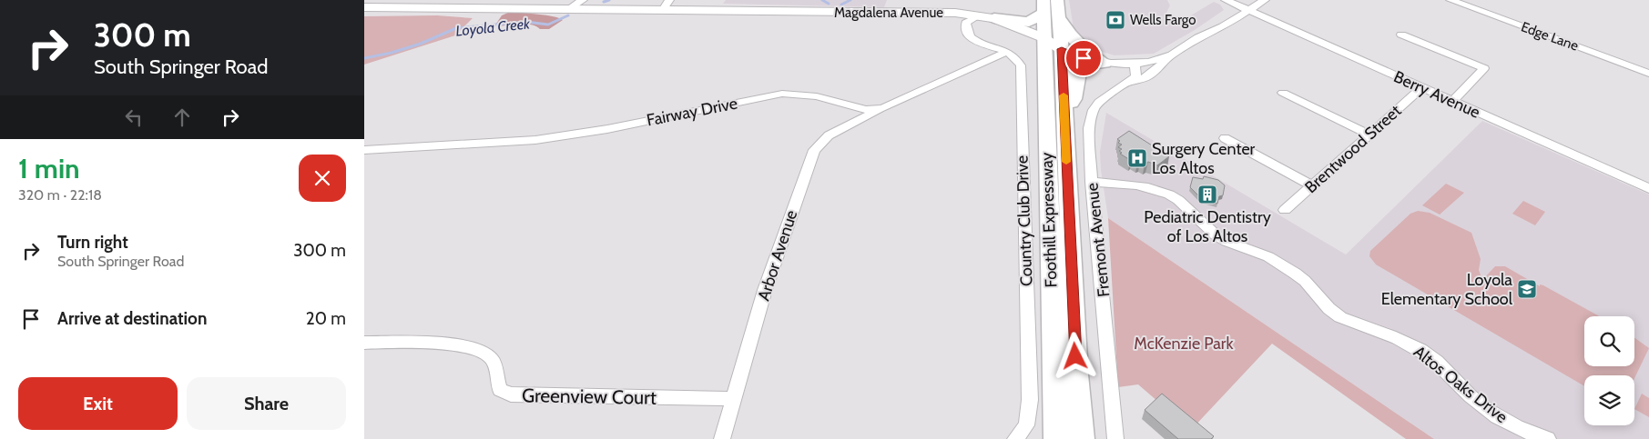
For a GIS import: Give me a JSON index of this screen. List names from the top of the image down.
{
  "streets": {
    "highway": ["Foothill Expressway"],
    "main road": ["Magdalena Avenue"],
    "street": [
      "Edge Lane",
      "Berry Avenue",
      "Fairway Drive",
      "Brentwood Street",
      "Country Club Drive",
      "Fremont Avenue",
      "Arbor Avenue",
      "Altos Oaks Drive",
      "Greenview Court"
    ]
  },
  "crossings": [
    ["Magdalena Avenue", "Foothill Expressway"],
    ["Berry Avenue", "Brentwood Street"],
    ["Fairway Drive", "Country Club Drive"],
    ["Fairway Drive", "Arbor Avenue"],
    ["Fremont Avenue", "Altos Oaks Drive"],
    ["Arbor Avenue", "Greenview Court"]
  ],
  "water": ["Loyola Creek"],
  "parks": ["McKenzie Park"],
  "places": {
    "bank": ["Wells Fargo"],
    "hospital": ["Surgery Center Los Altos"],
    "building": ["Pediatric Dentistry of Los Altos"],
    "school or university": ["Loyola Elementary School"]
  },
  "page": {
    "turn": ["300 m", "South Springer Road"],
    "heading": ["1 min", "320 m · 22:18"],
    "list": [
      {
        "name": "Turn right",
        "note": "South Springer Road",
        "value": "300 m"
      },
      {
        "name": "Arrive at destination",
        "value": "20 m"
      }
    ],
    "buttons": ["Exit", "Share"]
  }
}
